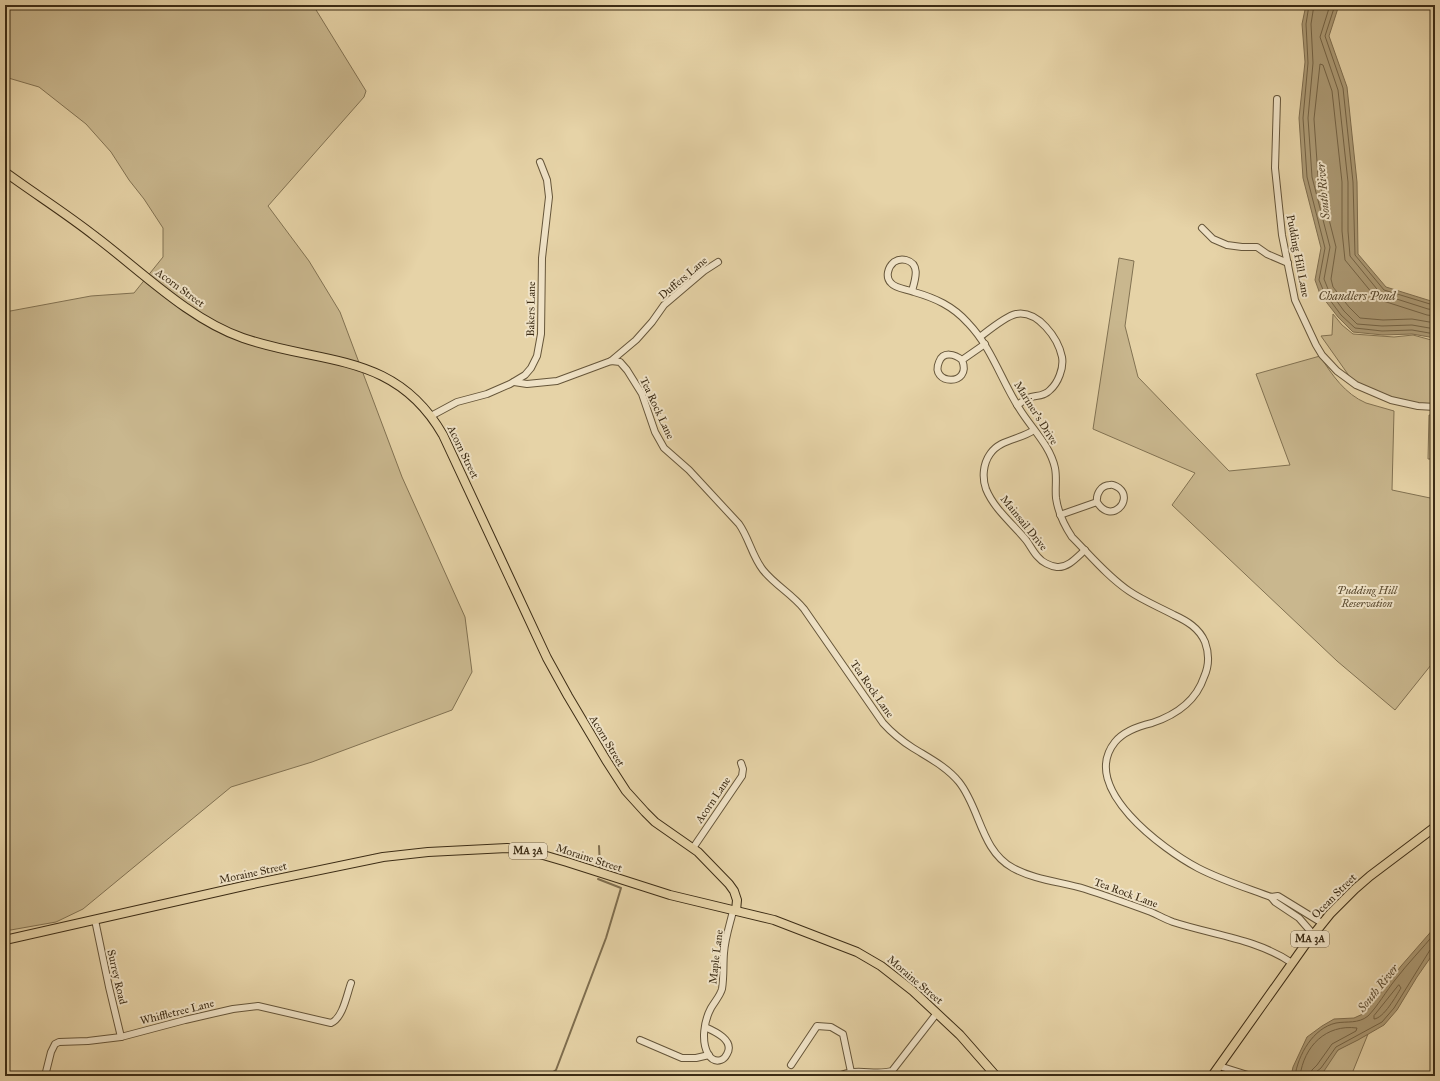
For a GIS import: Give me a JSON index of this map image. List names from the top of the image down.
{
  "streets": {
    "main road": [
      "Acorn Street",
      "MA 3A",
      "Moraine Street",
      "Ocean Street"
    ],
    "street": [
      "Pudding Hill Lane",
      "Duffers Lane",
      "Bakers Lane",
      "Tea Rock Lane",
      "Mariner's Drive",
      "Mainsail Drive",
      "Acorn Lane",
      "Maple Lane",
      "Surrey Road",
      "Whiffletree Lane"
    ]
  },
  "crossings": [
    ["Duffers Lane", "Tea Rock Lane"],
    ["Acorn Street", "Bakers Lane"],
    ["Acorn Street", "Acorn Lane"],
    ["Acorn Street", "Moraine Street"],
    ["Acorn Street", "Maple Lane"],
    ["Tea Rock Lane", "Ocean Street"],
    ["Mariner's Drive", "Mainsail Drive"],
    ["Moraine Street", "Maple Lane"],
    ["Moraine Street", "Surrey Road"],
    ["Surrey Road", "Whiffletree Lane"]
  ],
  "water": ["South River", "Chandlers Pond"],
  "parks": ["Pudding Hill Reservation"]
}
